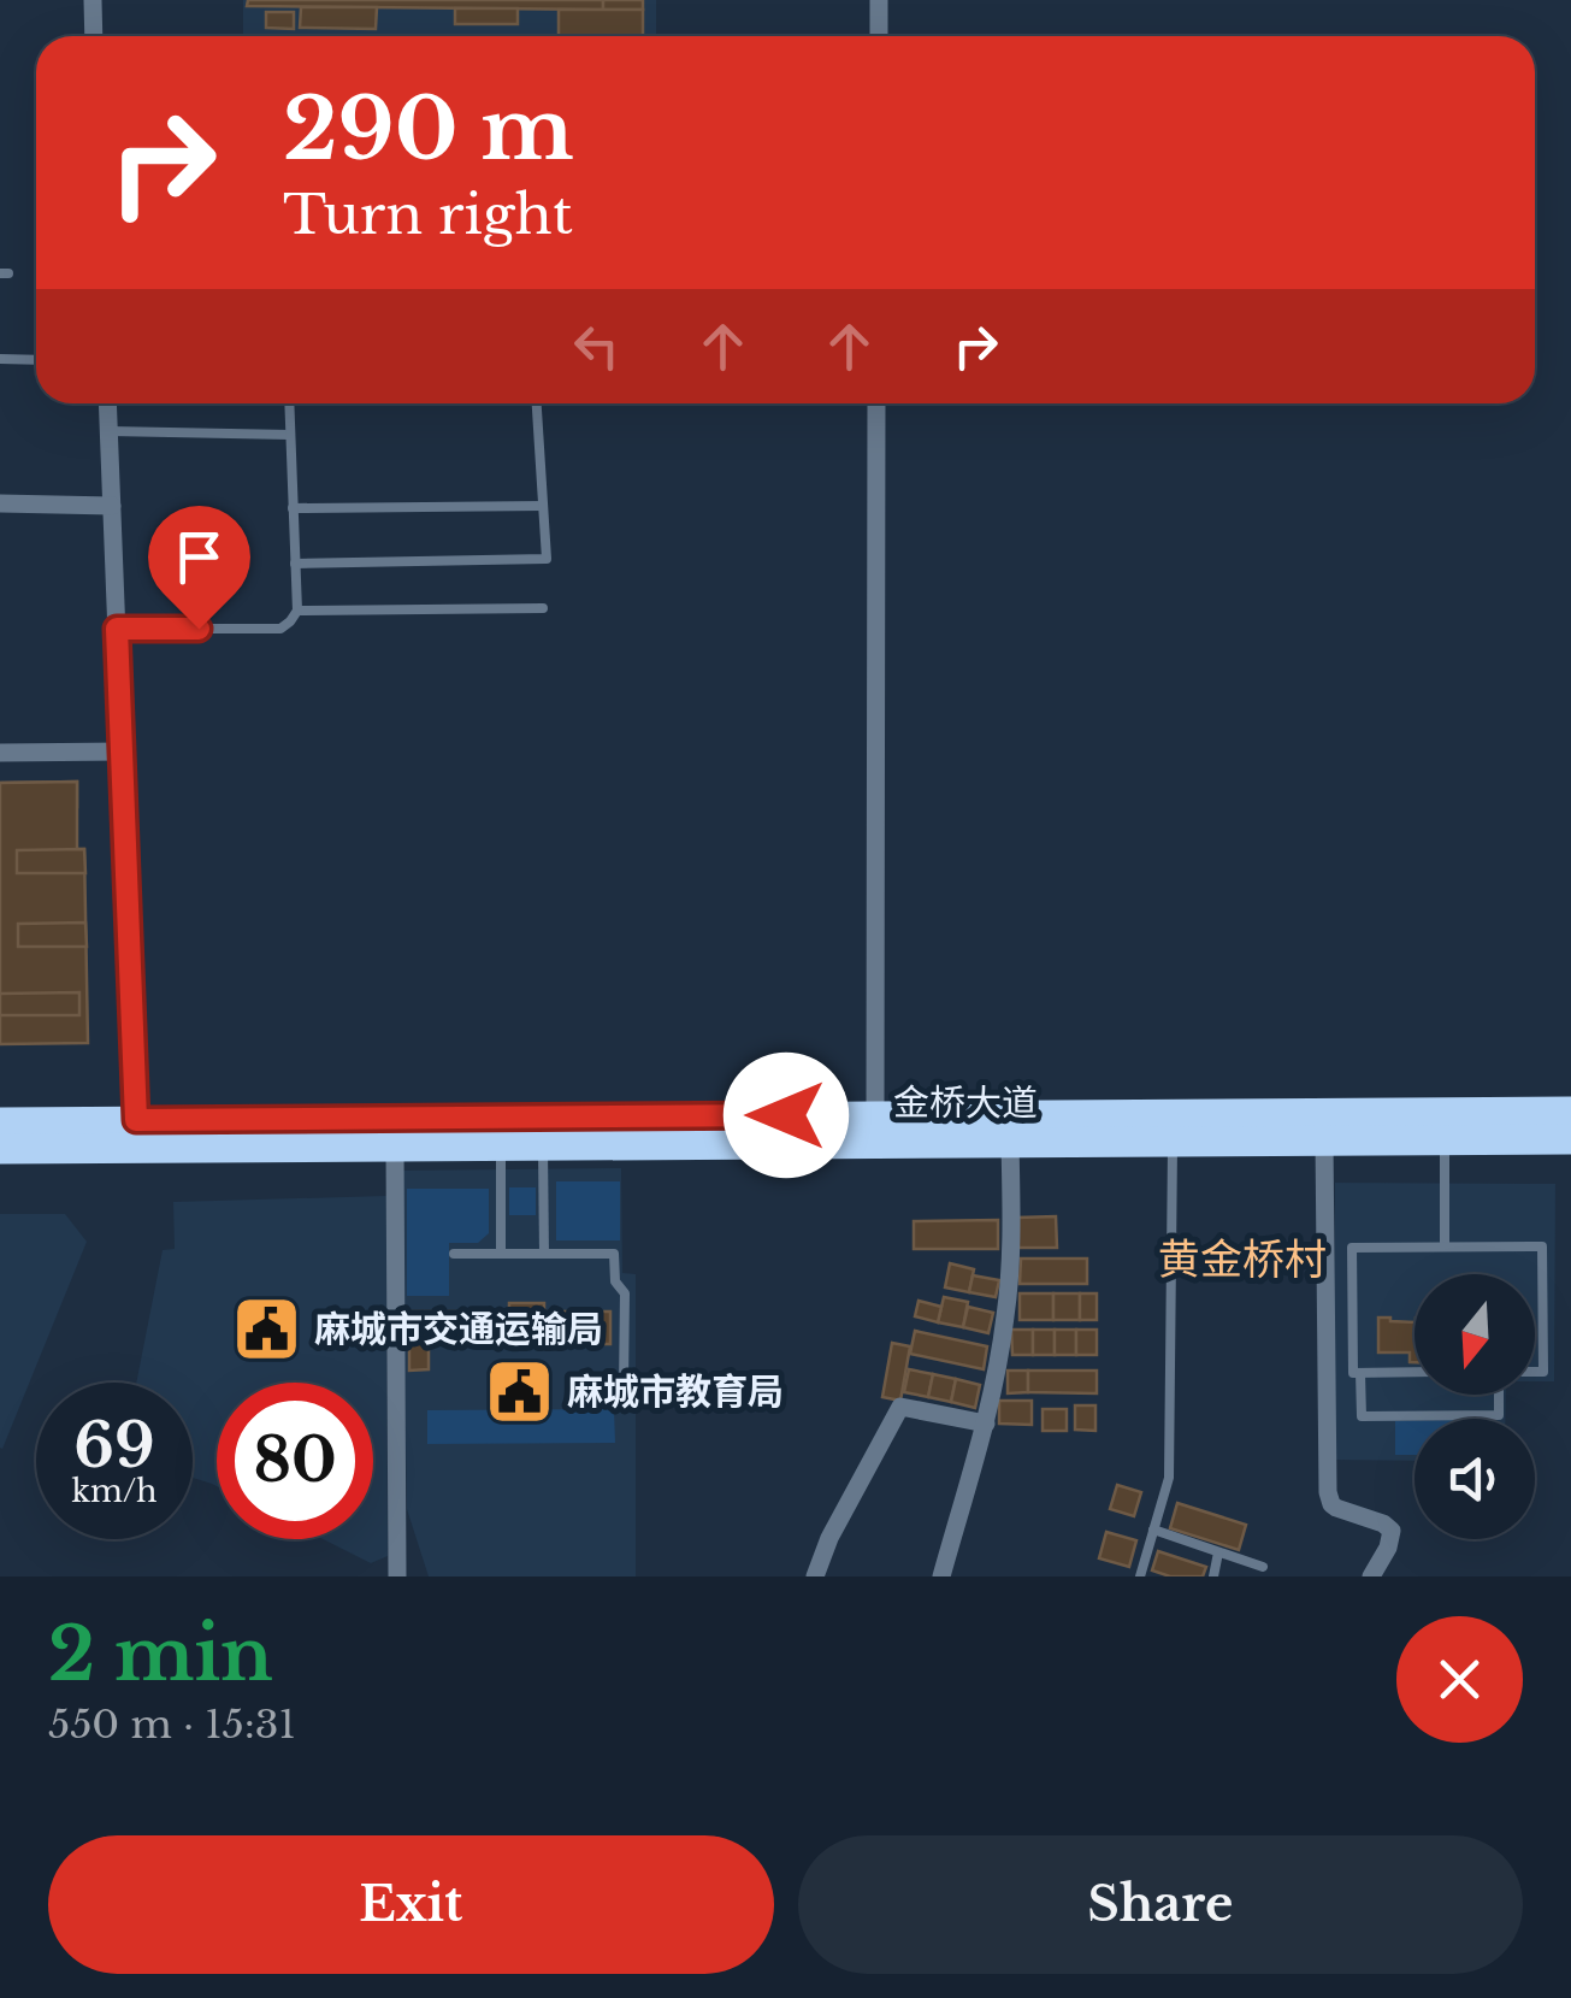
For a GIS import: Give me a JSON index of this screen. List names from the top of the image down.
{
  "streets": {
    "highway": ["金桥大道"]
  },
  "districts": ["黄金桥村"],
  "places": {
    "public building": ["麻城市交通运输局", "麻城市教育局"]
  },
  "north": "bottom",
  "page": {
    "turn": ["290 m", "Turn right"],
    "speed": "69 km/h",
    "limit": "80",
    "heading": ["2 min", "550 m · 15:31"],
    "buttons": ["Exit", "Share"]
  }
}
